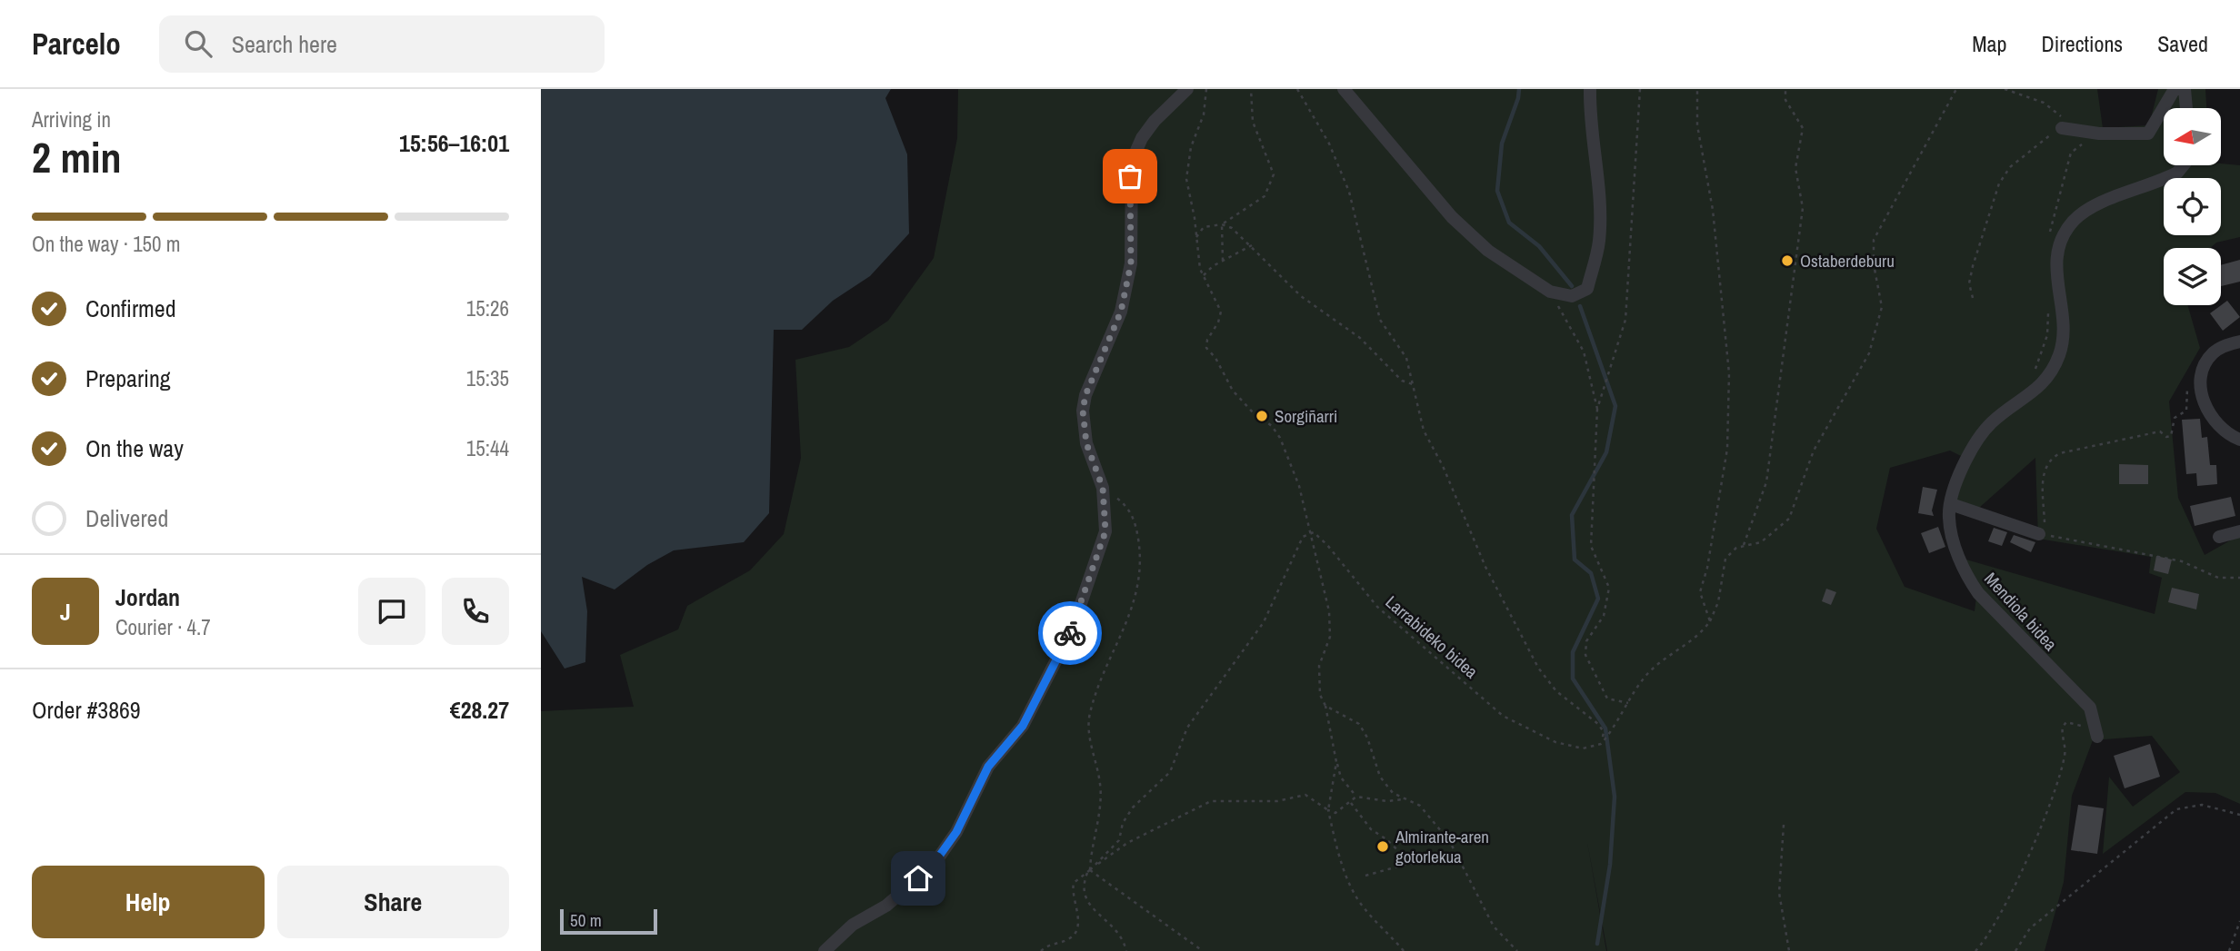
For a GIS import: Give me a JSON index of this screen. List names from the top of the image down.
{
  "streets": {
    "street": ["Mendiola bidea"],
    "path": ["Larrabideko bidea"]
  },
  "places": ["Ostaberdeburu", "Sorgiñarri", "Almirante-aren gotorlekua"],
  "scale_bar": "50 m",
  "north": "left",
  "page": {
    "header": "Parcelo",
    "search": "Search here",
    "nav": ["Map", "Directions", "Saved"],
    "heading": ["2 min", "Arriving in", "15:56–16:01"],
    "panel": [
      "Jordan",
      "Courier · 4.7",
      "Order #3869",
      "€28.27"
    ],
    "bar": "On the way · 150 m",
    "list": [
      ["Confirmed", "15:26"],
      ["Preparing", "15:35"],
      ["On the way", "15:44"],
      "Delivered"
    ],
    "round": "J",
    "buttons": ["Help", "Share"],
    "scale": "50 m"
  }
}
